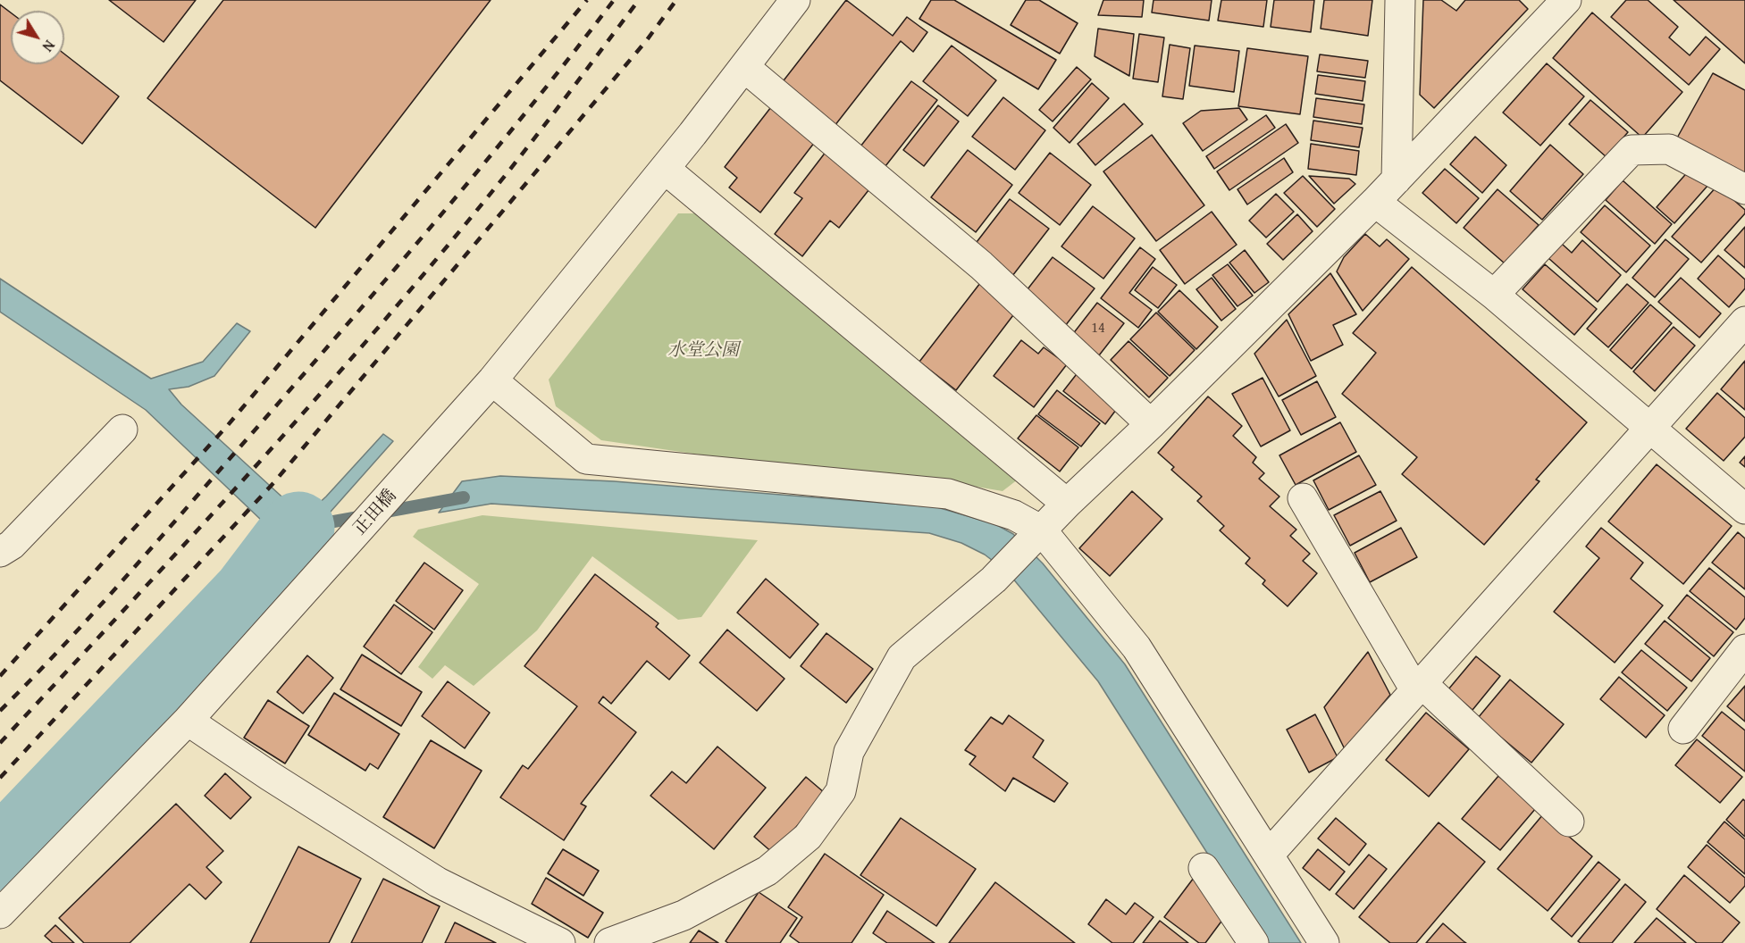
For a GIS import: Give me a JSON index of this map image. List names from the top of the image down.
{
  "streets": {
    "street": ["正田橋"]
  },
  "parks": ["水堂公園"],
  "house_numbers": ["14"],
  "north": "bottom right"
}
